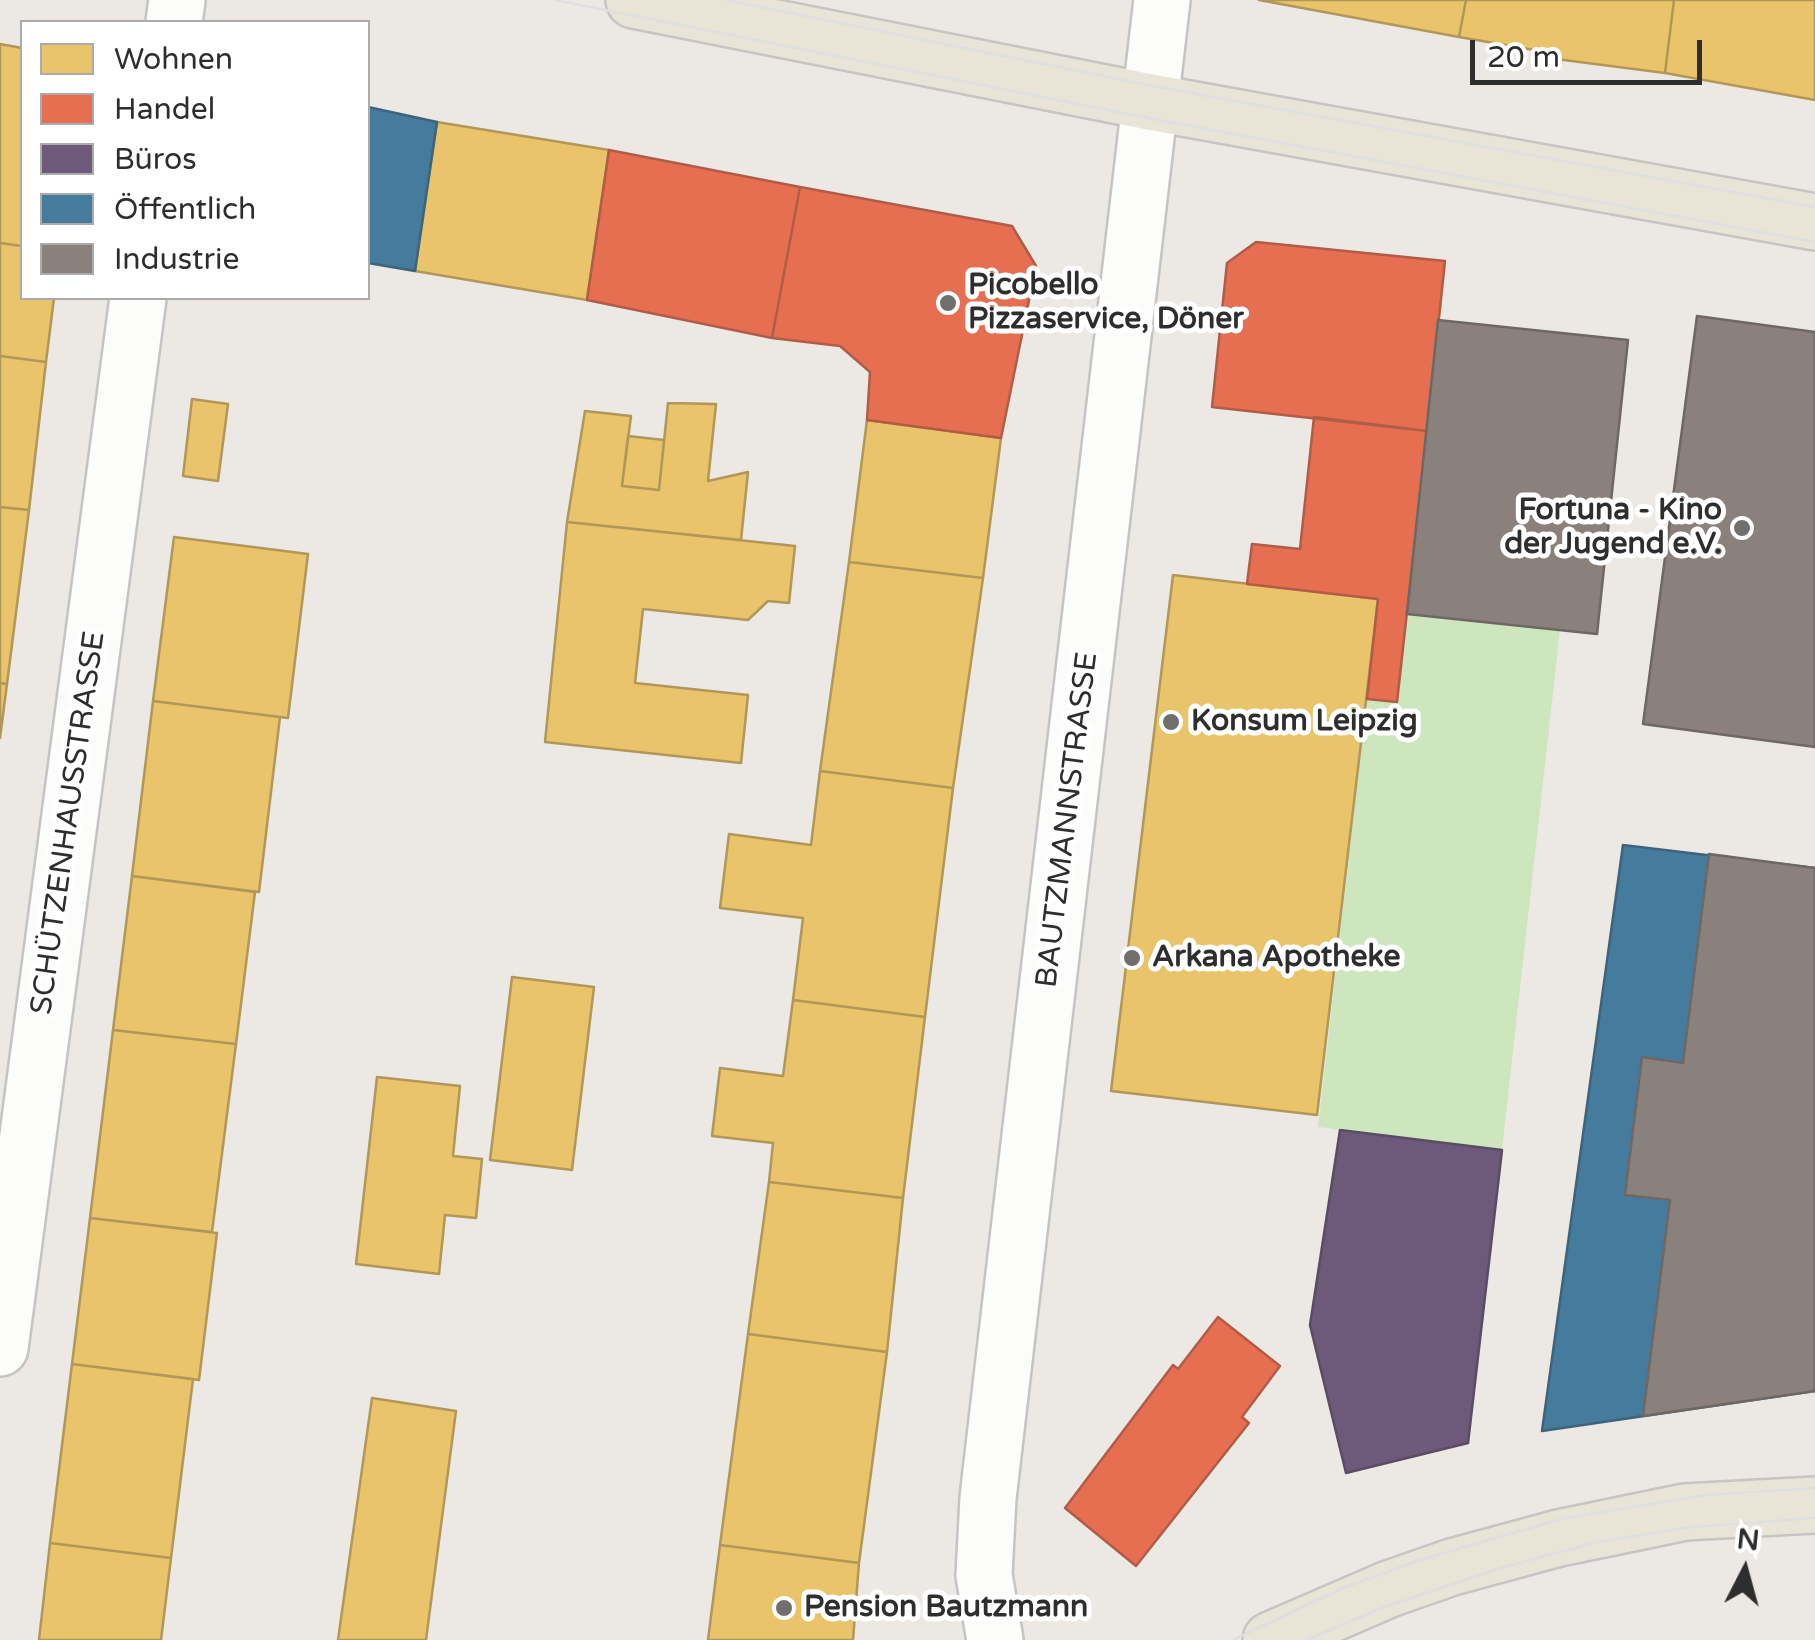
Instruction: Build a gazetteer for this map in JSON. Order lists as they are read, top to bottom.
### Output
{
  "streets": {
    "street": ["BAUTZMANNSTRASSE", "SCHÜTZENHAUSSTRASSE"]
  },
  "places": [
    "Picobello Pizzaservice, Döner",
    "Fortuna - Kino der Jugend e.V.",
    "Konsum Leipzig",
    "Arkana Apotheke",
    "Pension Bautzmann"
  ],
  "legend": [
    "Wohnen",
    "Handel",
    "Büros",
    "Öffentlich",
    "Industrie"
  ],
  "scale_bar": "20 m",
  "north": "top"
}
